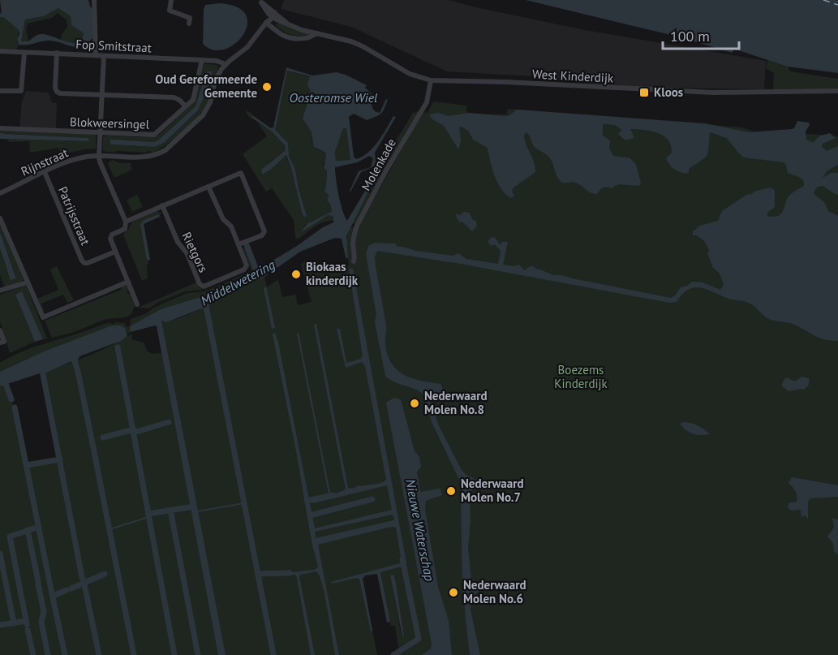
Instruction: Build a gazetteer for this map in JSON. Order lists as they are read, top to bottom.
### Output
{
  "streets": {
    "street": [
      "Fop Smitstraat",
      "West Kinderdijk",
      "Blokweersingel",
      "Rijnstraat",
      "Molenkade",
      "Patrijsstraat",
      "Rietgors"
    ]
  },
  "crossings": [
    ["Fop Smitstraat", "Blokweersingel"],
    ["Fop Smitstraat", "Rijnstraat"],
    ["West Kinderdijk", "Molenkade"],
    ["Rijnstraat", "Patrijsstraat"]
  ],
  "water": ["Oosteromse Wiel", "Middelwetering", "Nieuwe Waterschap"],
  "parks": ["Boezems Kinderdijk"],
  "places": {
    "other": [
      "Oud Gereformeerde Gemeente",
      "Biokaas kinderdijk",
      "Nederwaard Molen No.8",
      "Nederwaard Molen No.7",
      "Nederwaard Molen No.6"
    ],
    "transit": ["Kloos"]
  },
  "scale_bar": "100 m"
}
